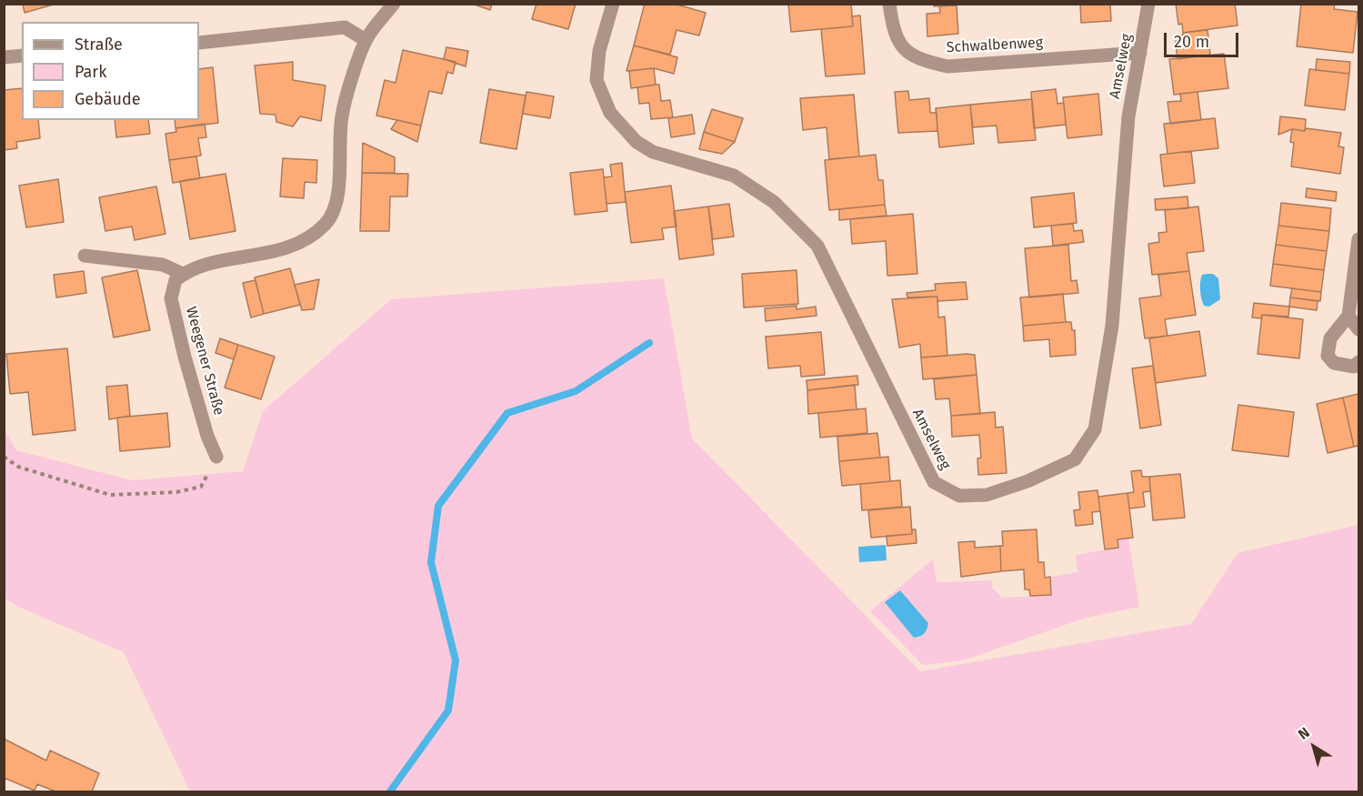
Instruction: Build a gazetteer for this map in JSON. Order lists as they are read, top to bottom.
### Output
{
  "streets": {
    "street": ["Schwalbenweg", "Amselweg", "Weegener Straße"]
  },
  "crossings": [
    ["Schwalbenweg", "Amselweg"]
  ],
  "legend": ["Straße", "Park", "Gebäude"],
  "scale_bar": "20 m",
  "north": "top left"
}
